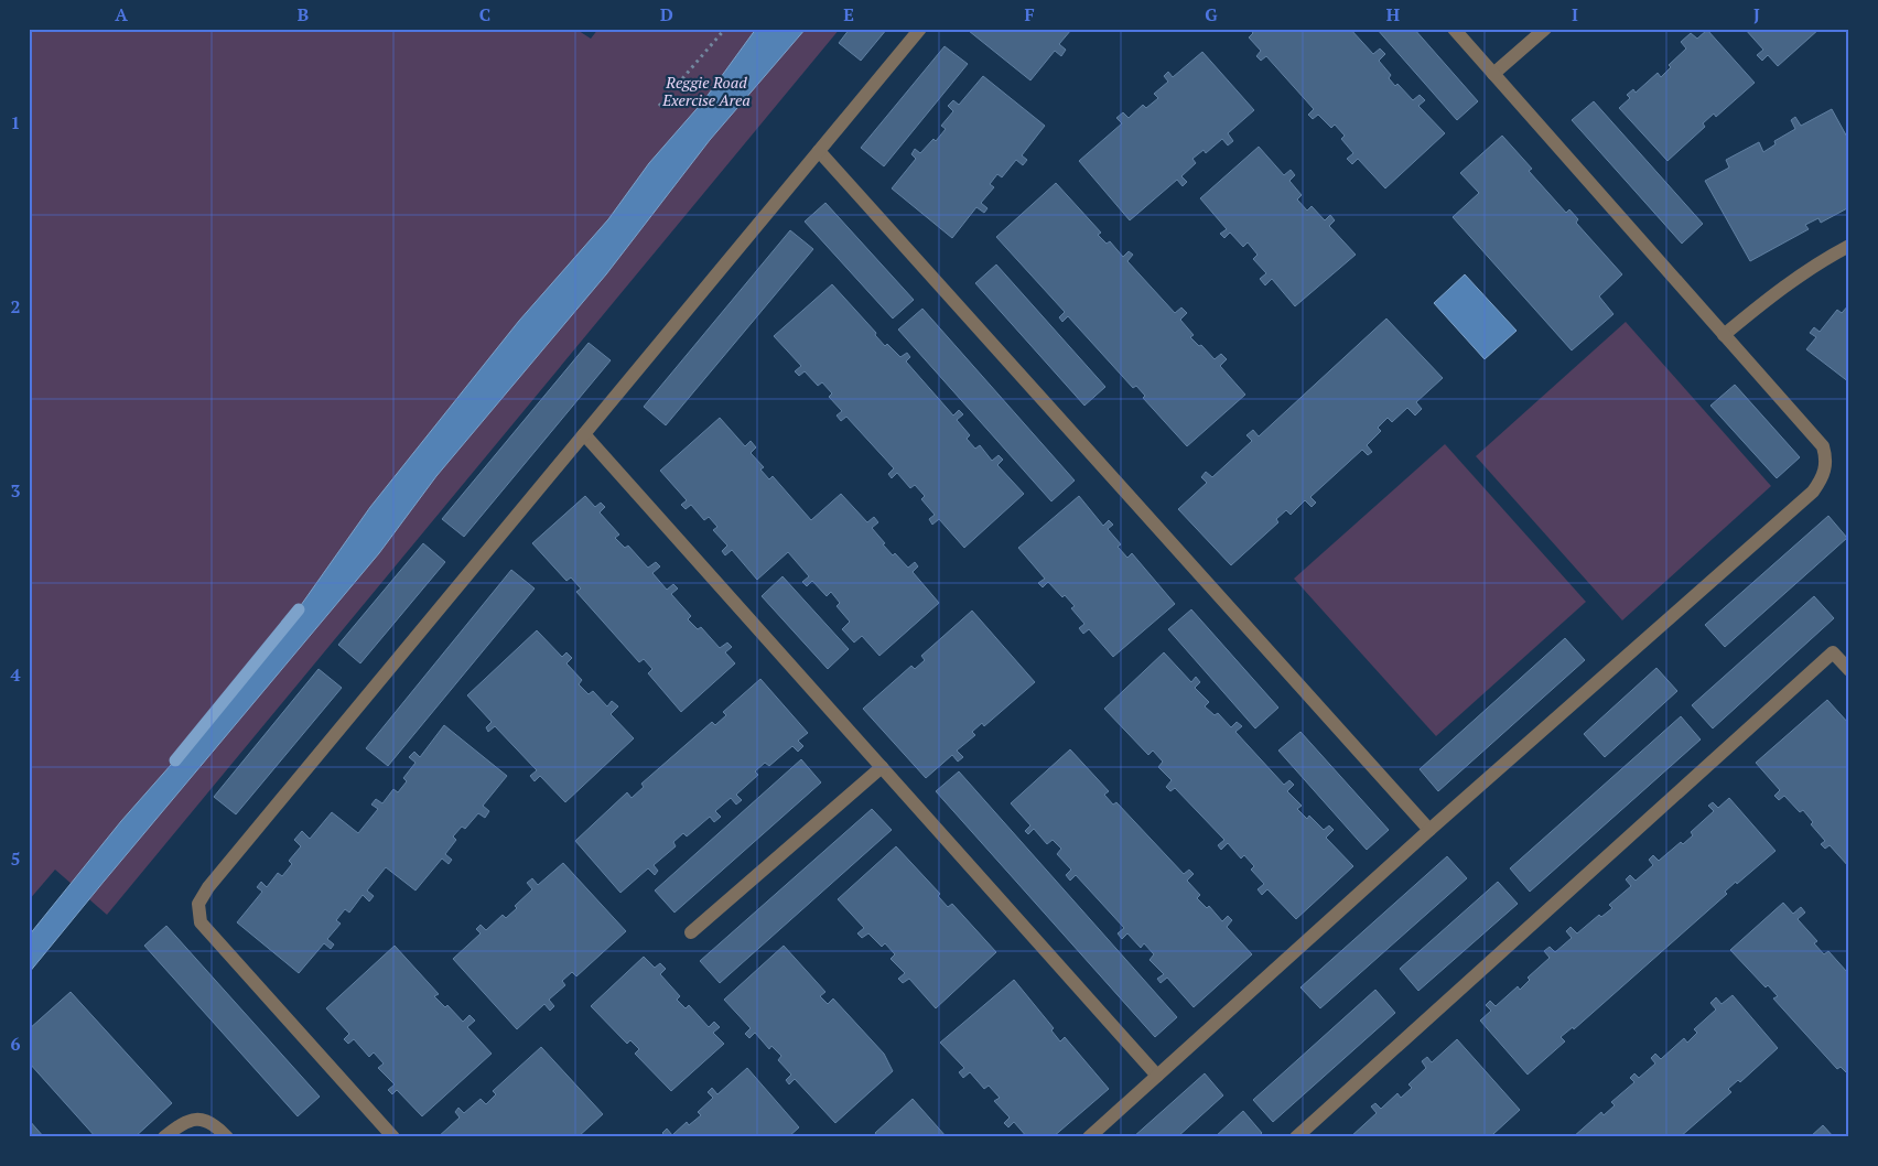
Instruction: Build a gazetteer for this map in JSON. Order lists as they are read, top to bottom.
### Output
{
  "parks": ["Reggie Road Exercise Area"],
  "grid": {
    "columns": [
      "A",
      "B",
      "C",
      "D",
      "E",
      "F",
      "G",
      "H",
      "I",
      "J"
    ],
    "rows": [
      "1",
      "2",
      "3",
      "4",
      "5",
      "6"
    ]
  }
}
